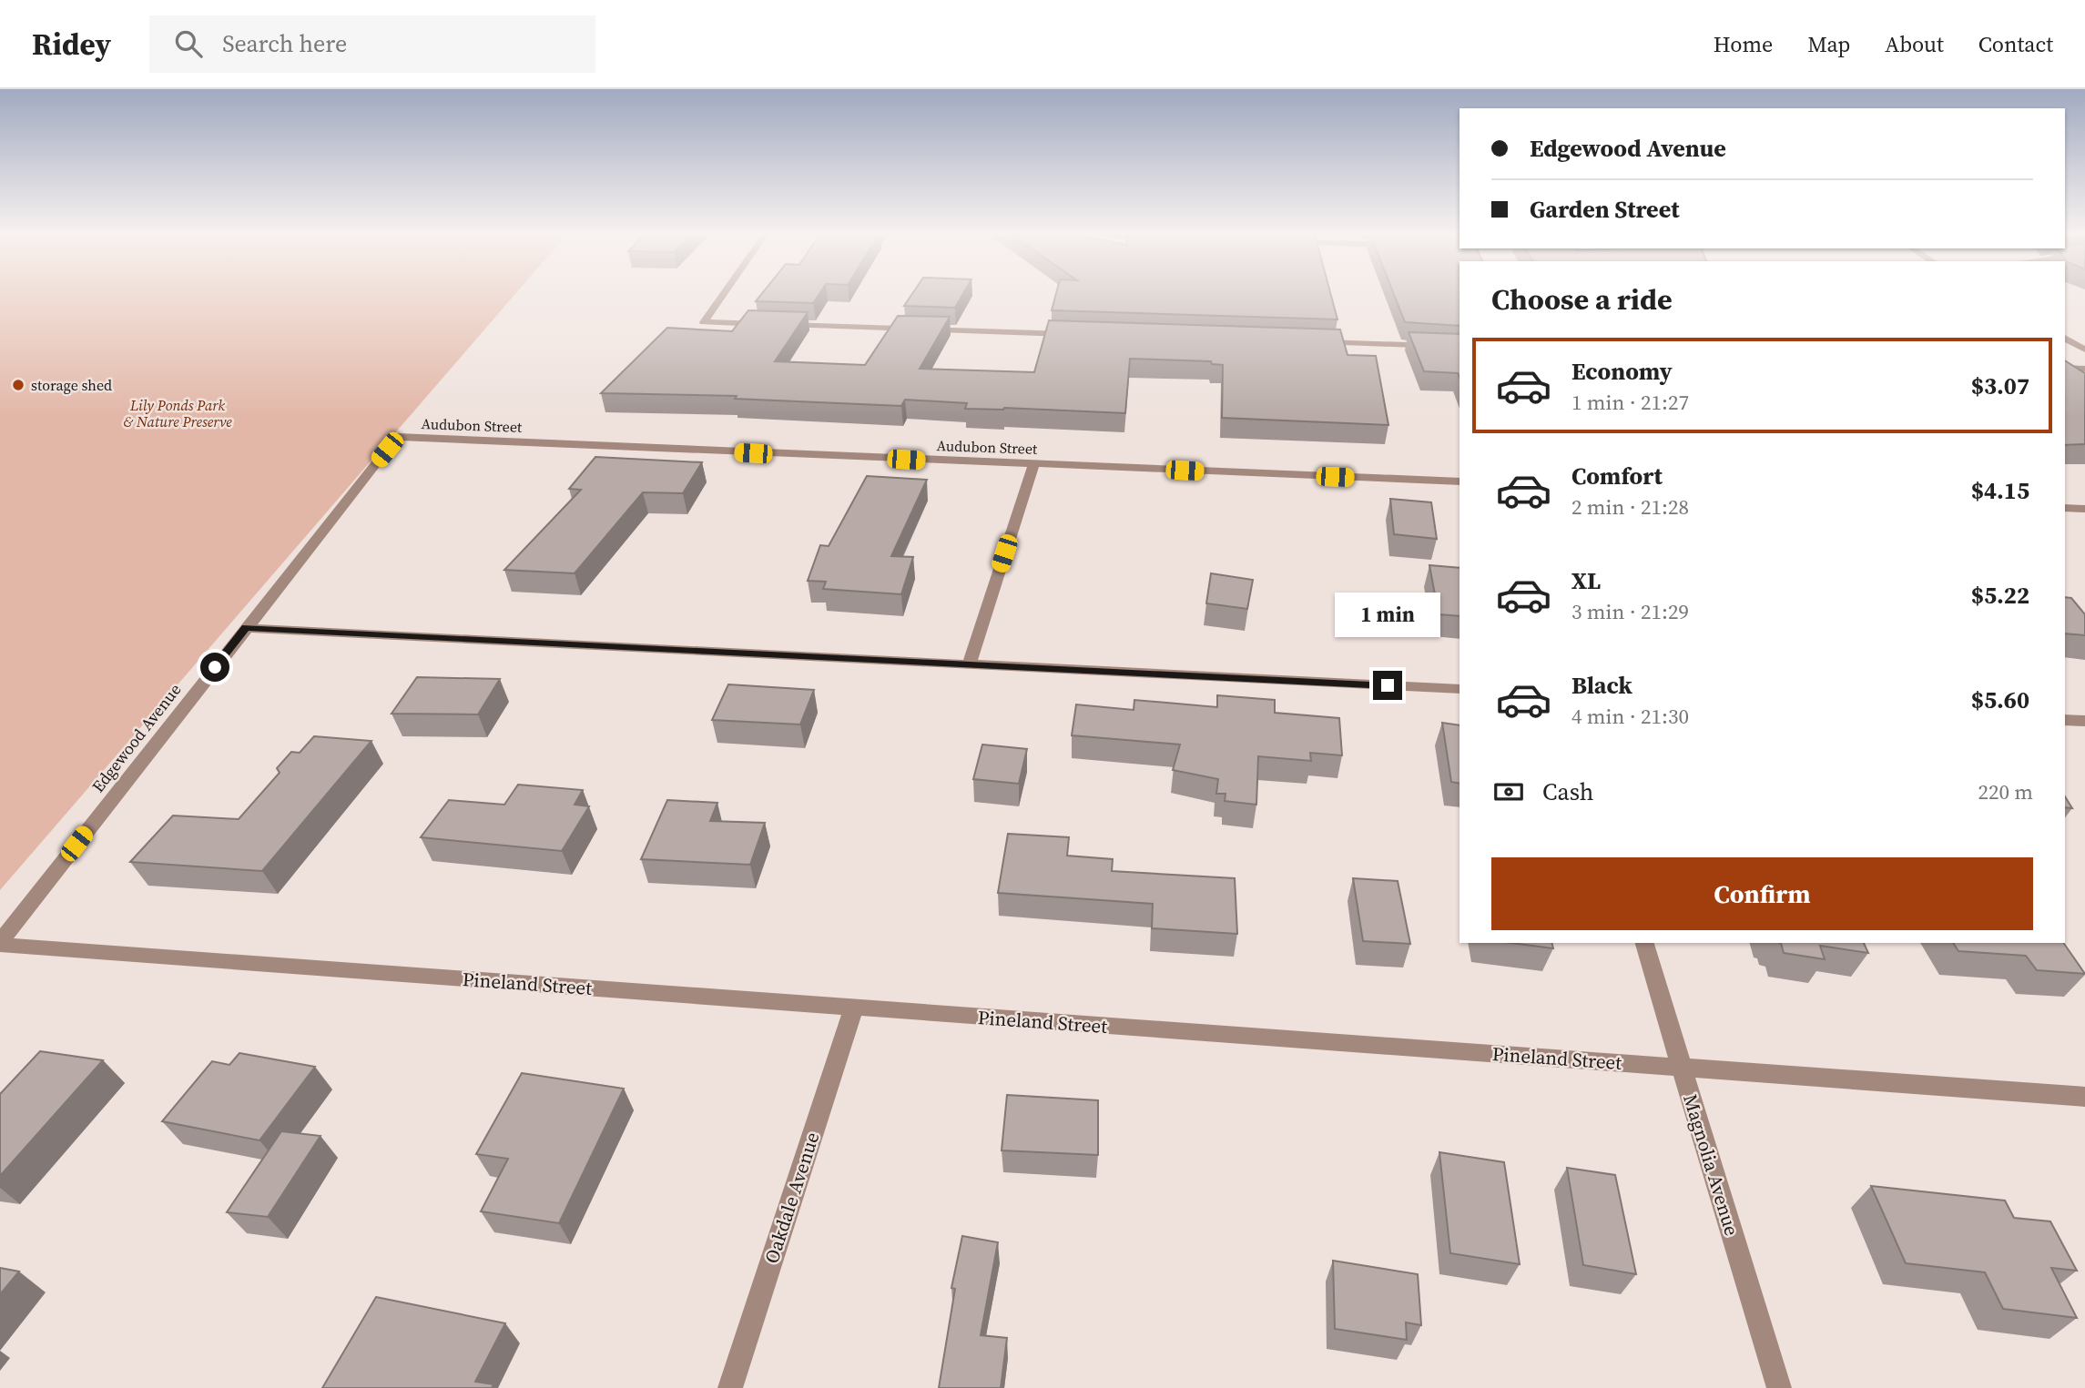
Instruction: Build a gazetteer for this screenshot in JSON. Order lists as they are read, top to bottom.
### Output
{
  "streets": {
    "street": [
      "Audubon Street",
      "Edgewood Avenue",
      "Pineland Street",
      "Magnolia Avenue",
      "Oakdale Avenue"
    ]
  },
  "crossings": [
    ["Audubon Street", "Edgewood Avenue"],
    ["Edgewood Avenue", "Pineland Street"],
    ["Pineland Street", "Magnolia Avenue"],
    ["Pineland Street", "Oakdale Avenue"]
  ],
  "parks": ["Lily Ponds Park & Nature Preserve"],
  "places": ["storage shed"],
  "page": {
    "header": "Ridey",
    "search": "Search here",
    "nav": [
      "Home",
      "Map",
      "About",
      "Contact"
    ],
    "banner": ["Edgewood Avenue", "Garden Street"],
    "heading": "Choose a ride",
    "list": [
      {
        "name": "Economy",
        "note": "1 min · 21:27",
        "value": "$3.07"
      },
      {
        "name": "Comfort",
        "note": "2 min · 21:28",
        "value": "$4.15"
      },
      {
        "name": "XL",
        "note": "3 min · 21:29",
        "value": "$5.22"
      },
      {
        "name": "Black",
        "note": "4 min · 21:30",
        "value": "$5.60"
      }
    ],
    "bubble": "1 min",
    "pay": ["Cash", "220 m"],
    "buttons": "Confirm"
  }
}
